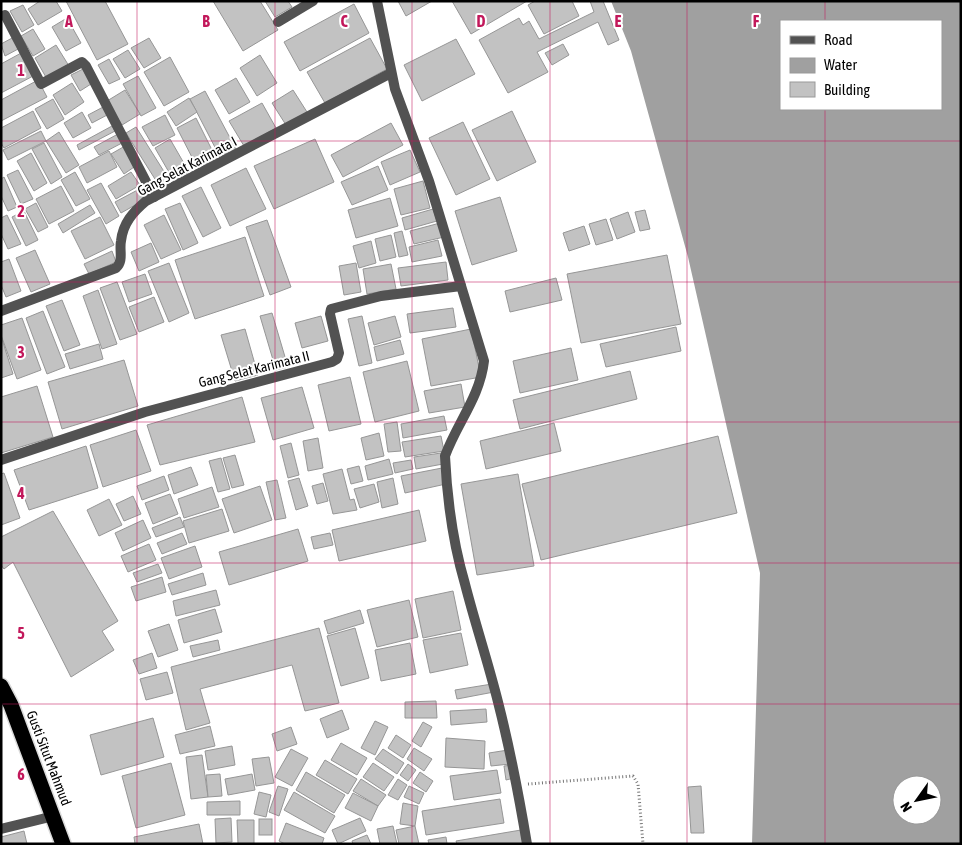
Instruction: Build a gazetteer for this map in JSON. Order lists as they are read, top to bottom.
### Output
{
  "streets": {
    "highway": ["Gusti Situt Mahmud"],
    "street": ["Gang Selat Karimata I", "Gang Selat Karimata II"]
  },
  "legend": ["Road", "Water", "Building"],
  "north": "bottom left",
  "grid": {
    "columns": [
      "A",
      "B",
      "C",
      "D",
      "E",
      "F"
    ],
    "rows": [
      "1",
      "2",
      "3",
      "4",
      "5",
      "6"
    ]
  }
}
